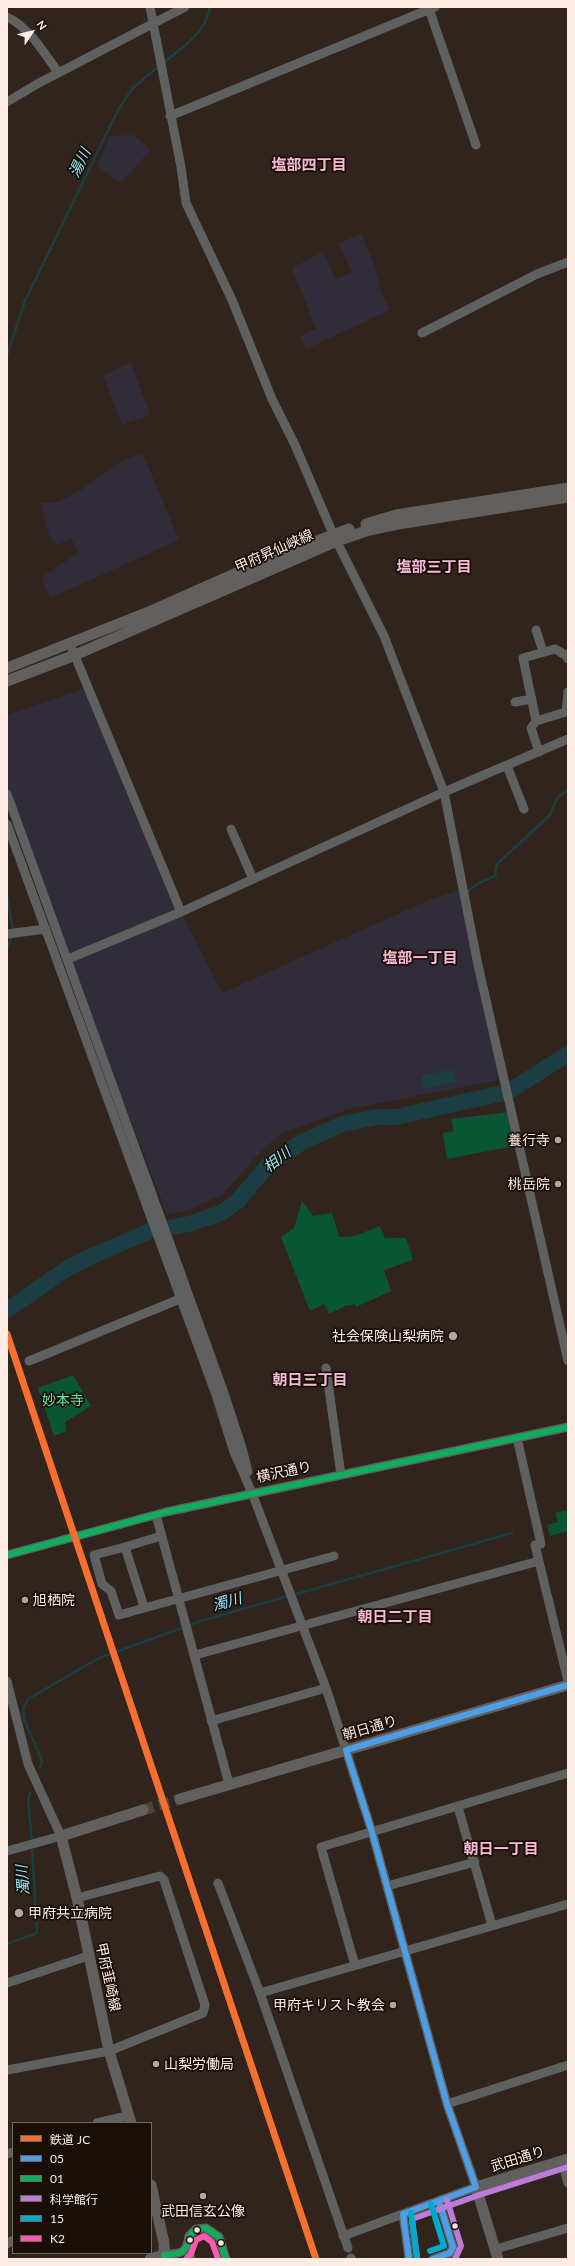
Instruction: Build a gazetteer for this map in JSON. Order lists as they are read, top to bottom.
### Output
{
  "streets": {
    "main road": [
      "甲府昇仙峡線",
      "朝日通り",
      "甲府韮崎線",
      "武田通り"
    ],
    "street": ["横沢通り"]
  },
  "districts": [
    "塩部四丁目",
    "塩部三丁目",
    "塩部一丁目",
    "朝日三丁目",
    "朝日二丁目",
    "朝日一丁目"
  ],
  "water": ["湯川", "相川", "濁川"],
  "parks": ["妙本寺"],
  "places": [
    "養行寺",
    "桃岳院",
    "社会保険山梨病院",
    "旭栖院",
    "甲府共立病院",
    "甲府キリスト教会",
    "山梨労働局",
    "武田信玄公像"
  ],
  "lines": [
    "rail line JC",
    "transit line 01",
    "transit line 05",
    "transit line 科学館行",
    "transit line 15",
    "transit line K2"
  ],
  "legend": [
    "鉄道 JC",
    "05",
    "01",
    "科学館行",
    "15",
    "K2"
  ],
  "north": "top right"
}
